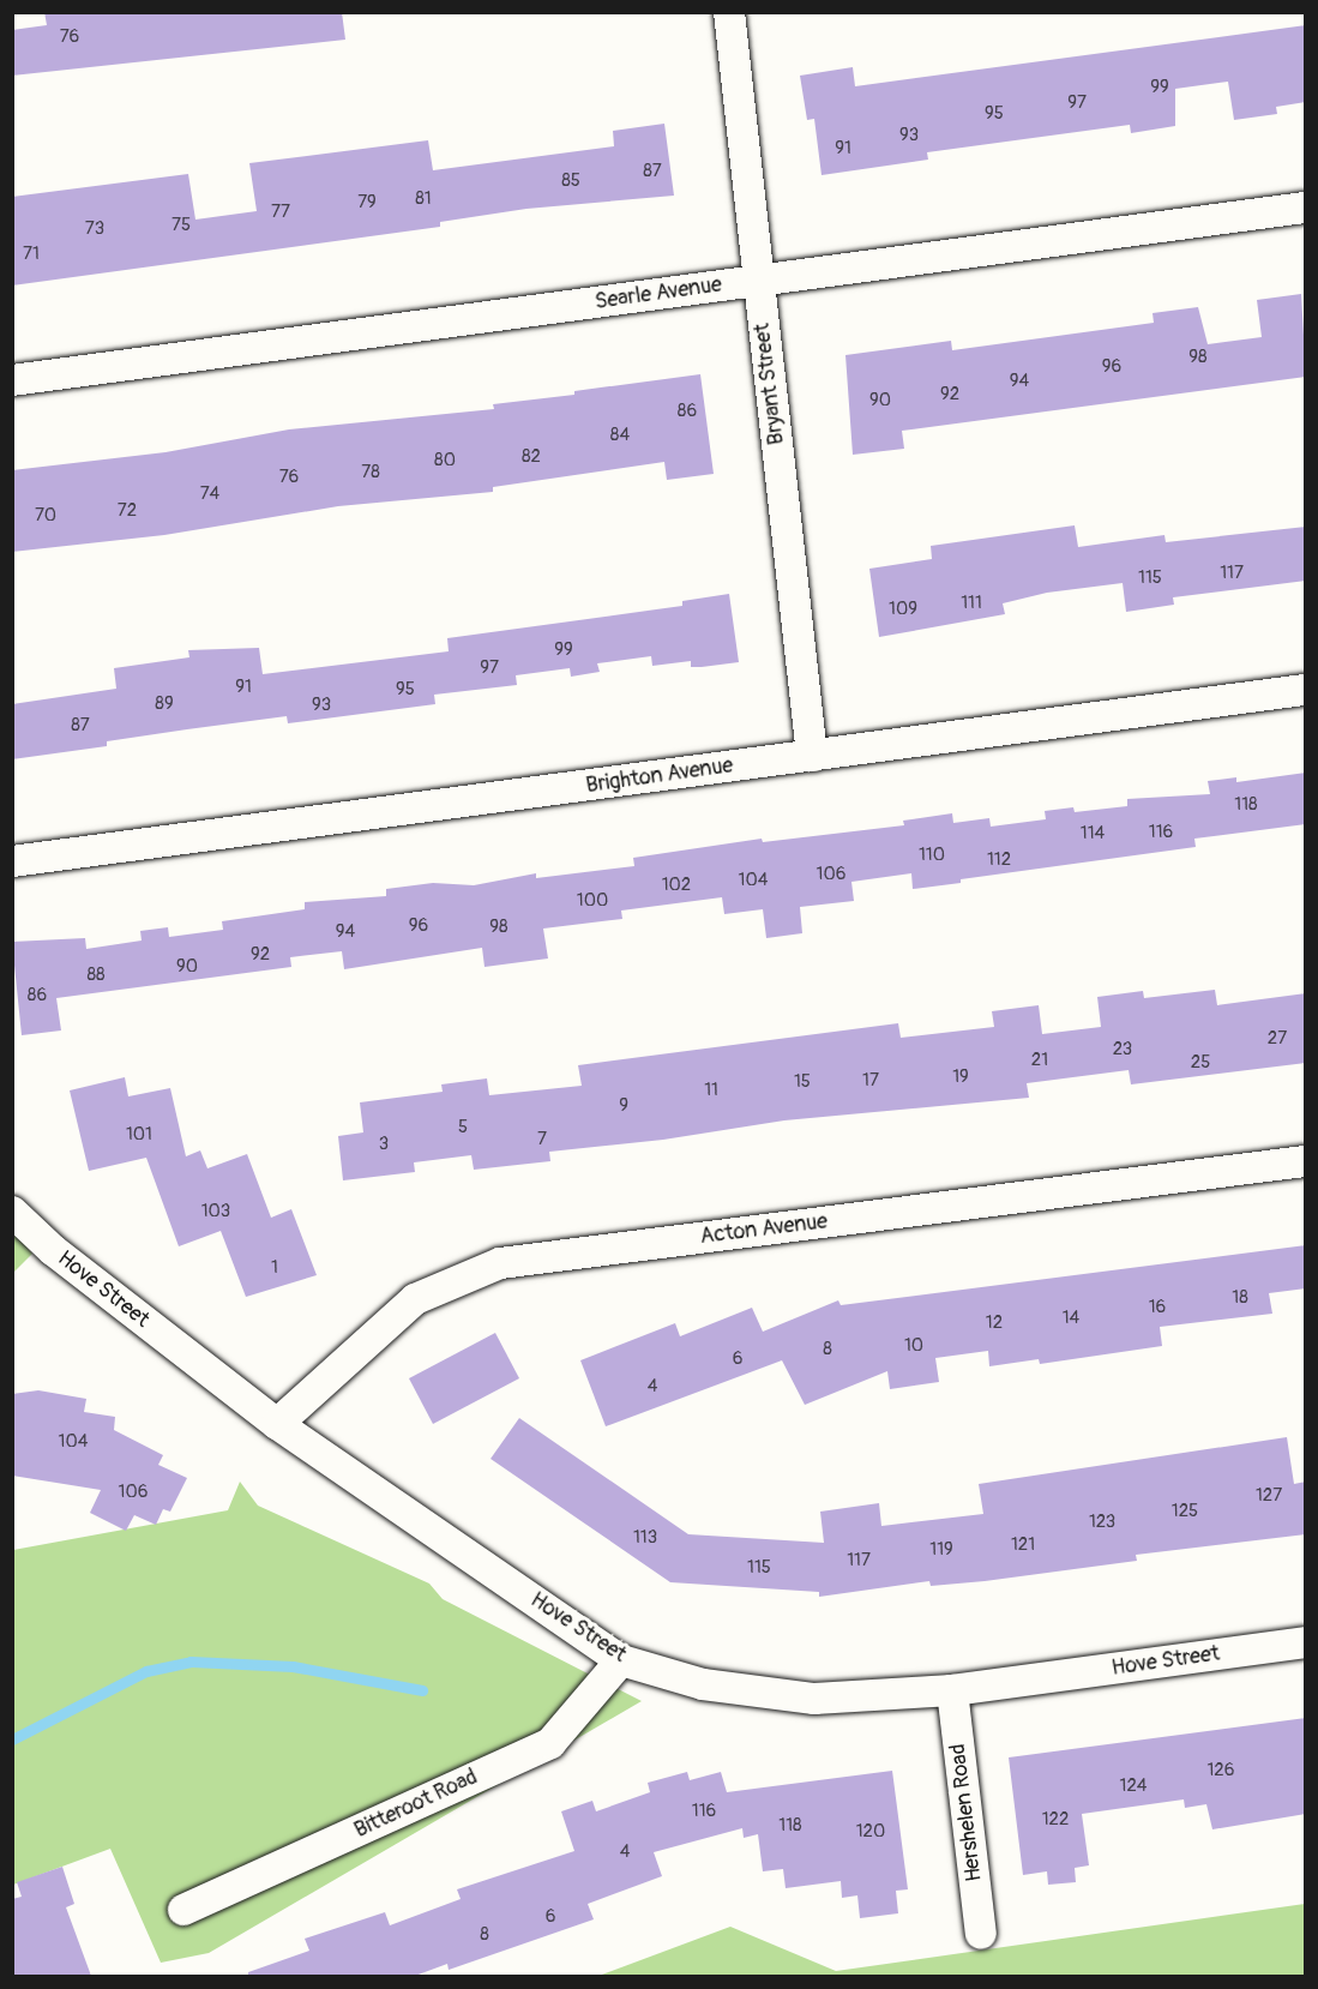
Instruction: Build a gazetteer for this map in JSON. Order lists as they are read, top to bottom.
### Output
{
  "streets": {
    "street": [
      "Searle Avenue",
      "Bryant Street",
      "Brighton Avenue",
      "Acton Avenue",
      "Hove Street",
      "Bitteroot Road",
      "Hershelen Road"
    ]
  },
  "crossings": [
    ["Searle Avenue", "Bryant Street"],
    ["Bryant Street", "Brighton Avenue"],
    ["Acton Avenue", "Hove Street"],
    ["Hove Street", "Bitteroot Road"],
    ["Hove Street", "Hershelen Road"]
  ],
  "house_numbers": [
    "76",
    "99",
    "97",
    "95",
    "93",
    "91",
    "87",
    "85",
    "81",
    "79",
    "77",
    "75",
    "73",
    "71",
    "98",
    "96",
    "94",
    "92",
    "90",
    "86",
    "84",
    "82",
    "80",
    "78",
    "76",
    "74",
    "72",
    "70",
    "117",
    "115",
    "111",
    "109",
    "99",
    "97",
    "91",
    "95",
    "89",
    "93",
    "87",
    "118",
    "116",
    "114",
    "110",
    "112",
    "106",
    "104",
    "102",
    "100",
    "96",
    "98",
    "94",
    "92",
    "90",
    "88",
    "86",
    "27",
    "23",
    "21",
    "25",
    "19",
    "17",
    "15",
    "11",
    "9",
    "5",
    "101",
    "7",
    "3",
    "103",
    "1",
    "18",
    "16",
    "14",
    "12",
    "10",
    "8",
    "6",
    "4",
    "104",
    "106",
    "127",
    "125",
    "123",
    "113",
    "121",
    "119",
    "117",
    "115",
    "126",
    "124",
    "116",
    "122",
    "118",
    "120",
    "4",
    "6",
    "8"
  ]
}
